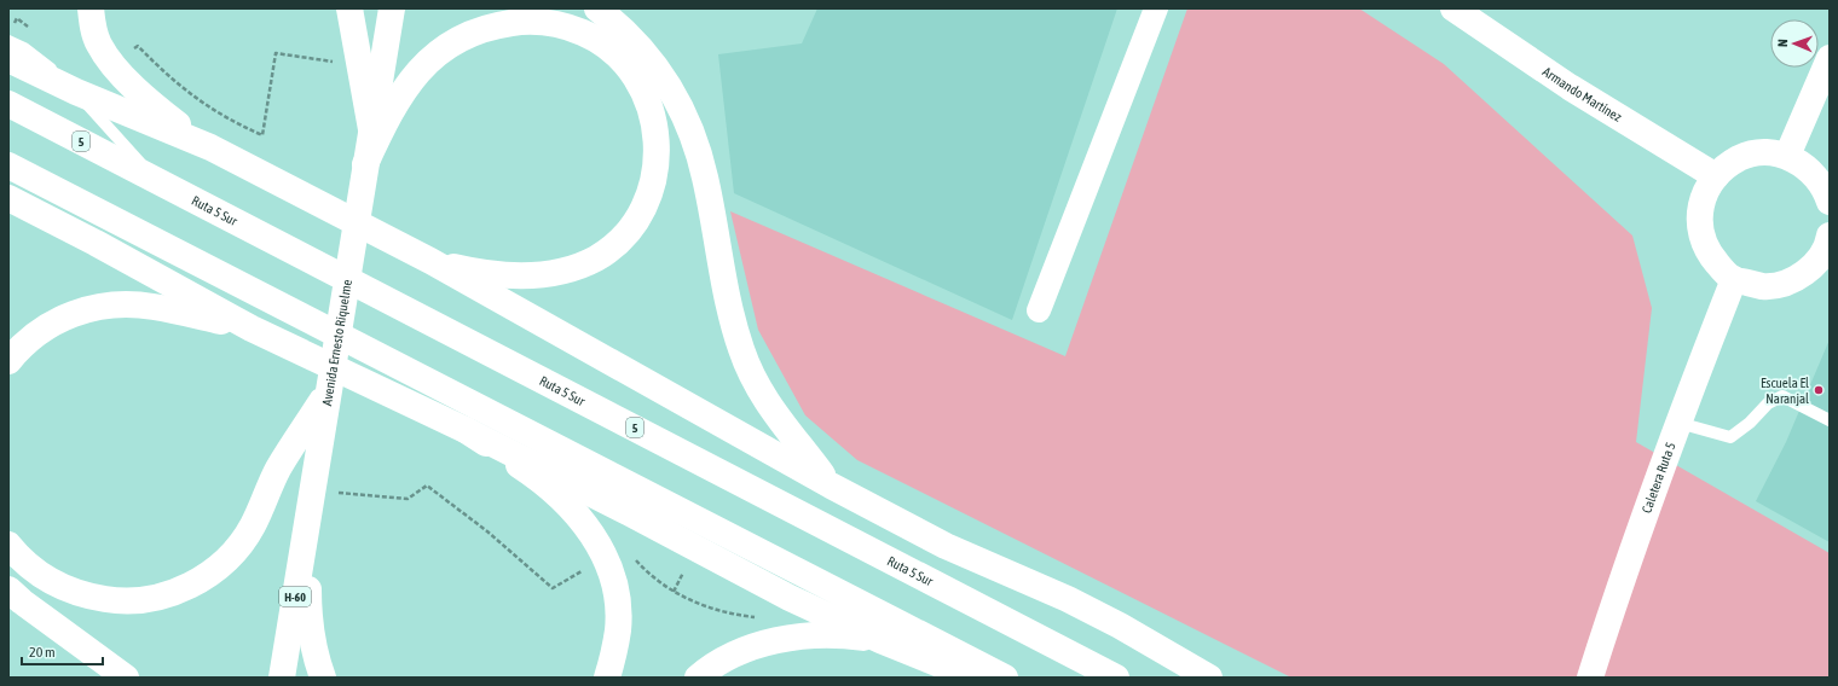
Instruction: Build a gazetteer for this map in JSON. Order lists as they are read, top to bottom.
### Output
{
  "streets": {
    "main road": [
      "Armando Martínez",
      "5",
      "Ruta 5 Sur",
      "Avenida Ernesto Riquelme",
      "Caletera Ruta 5",
      "H-60"
    ]
  },
  "places": ["Escuela El Naranjal"],
  "scale_bar": "20 m",
  "north": "left"
}
